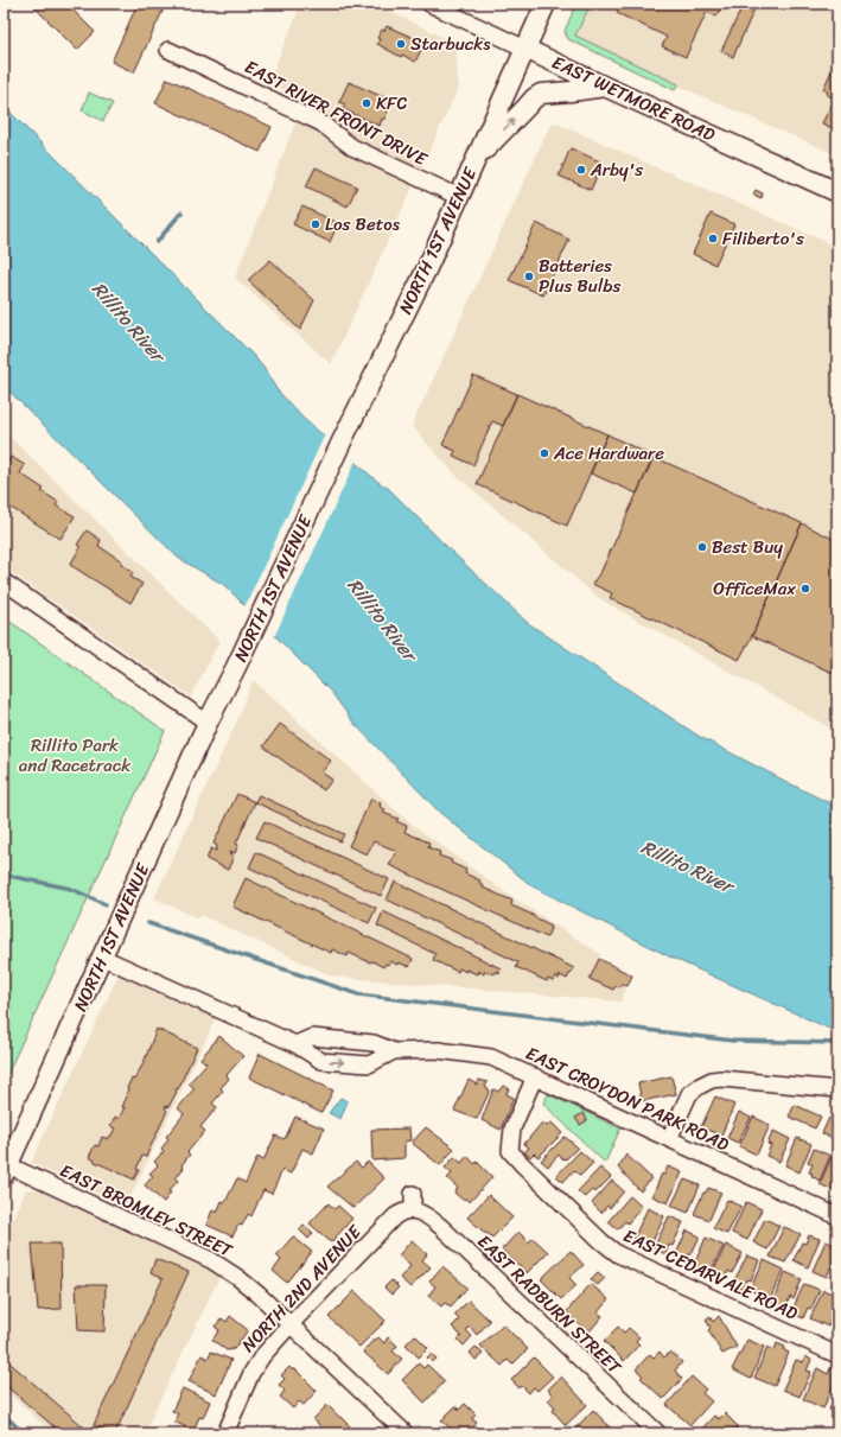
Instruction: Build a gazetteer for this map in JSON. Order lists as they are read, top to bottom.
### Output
{
  "streets": {
    "main road": ["EAST WETMORE ROAD", "NORTH 1ST AVENUE"],
    "street": [
      "EAST RIVER FRONT DRIVE",
      "EAST CROYDON PARK ROAD",
      "EAST BROMLEY STREET",
      "EAST CEDARVALE ROAD",
      "NORTH 2ND AVENUE",
      "EAST RADBURN STREET"
    ]
  },
  "crossings": [
    ["EAST WETMORE ROAD", "NORTH 1ST AVENUE"],
    ["EAST RIVER FRONT DRIVE", "NORTH 1ST AVENUE"],
    ["NORTH 1ST AVENUE", "EAST CROYDON PARK ROAD"],
    ["NORTH 1ST AVENUE", "EAST BROMLEY STREET"],
    ["EAST CROYDON PARK ROAD", "EAST CEDARVALE ROAD"],
    ["EAST BROMLEY STREET", "NORTH 2ND AVENUE"],
    ["NORTH 2ND AVENUE", "EAST RADBURN STREET"]
  ],
  "water": ["Rillito River"],
  "parks": ["Rillito Park and Racetrack"],
  "places": [
    "Starbucks",
    "KFC",
    "Arby's",
    "Los Betos",
    "Filiberto's",
    "Batteries Plus Bulbs",
    "Ace Hardware",
    "Best Buy",
    "OfficeMax"
  ]
}
